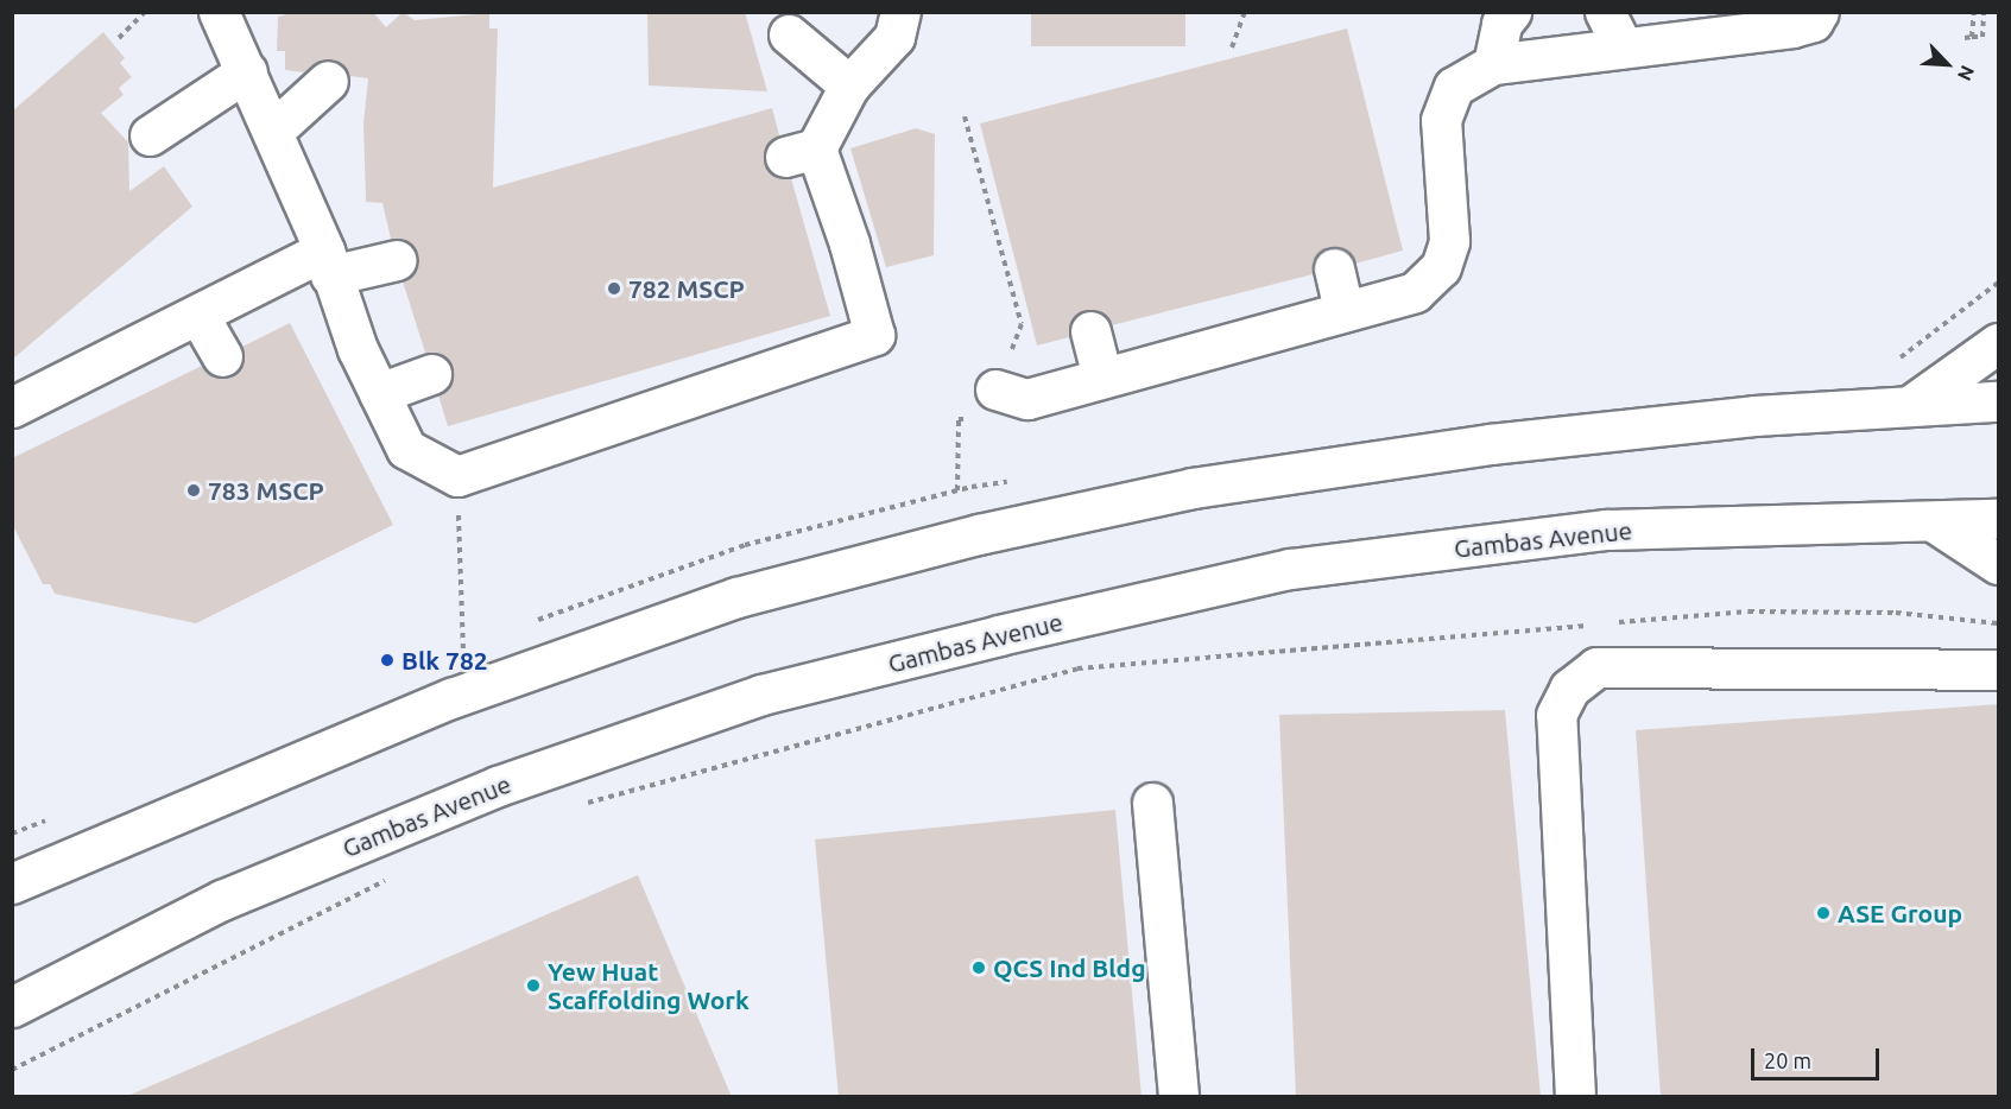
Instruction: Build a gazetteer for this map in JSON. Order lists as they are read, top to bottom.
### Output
{
  "streets": {
    "main road": ["Gambas Avenue"]
  },
  "places": [
    "782 MSCP",
    "783 MSCP",
    "Blk 782",
    "ASE Group",
    "QCS Ind Bldg",
    "Yew Huat Scaffolding Work"
  ],
  "scale_bar": "20 m",
  "north": "bottom right"
}
